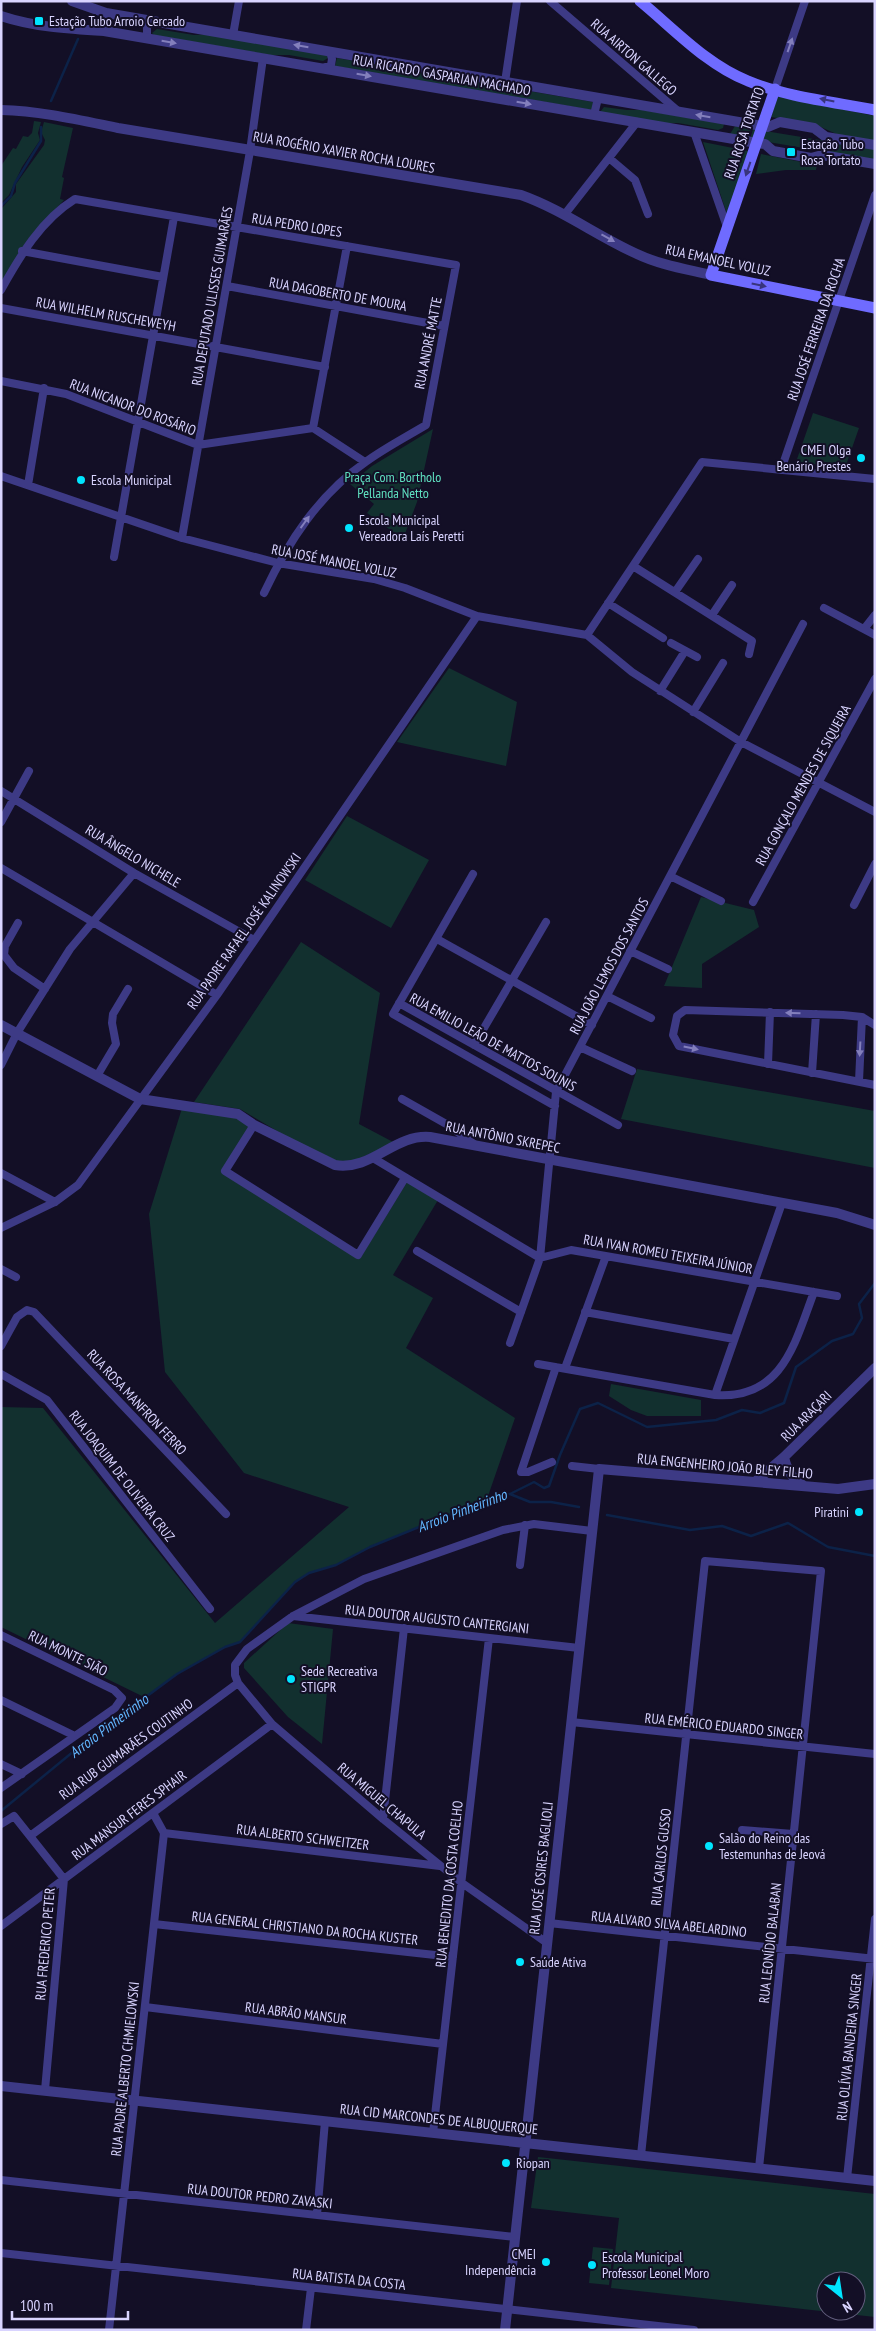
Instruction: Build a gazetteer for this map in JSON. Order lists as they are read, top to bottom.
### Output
{
  "streets": {
    "main road": ["RUA ROSA TORTATO", "RUA EMANOEL VOLUZ"],
    "street": [
      "RUA AIRTON GALLEGO",
      "RUA RICARDO GASPARIAN MACHADO",
      "RUA ROGÉRIO XAVIER ROCHA LOURES",
      "RUA PEDRO LOPES",
      "RUA DAGOBERTO DE MOURA",
      "RUA DEPUTADO ULISSES GUIMARÃES",
      "RUA WILHELM RUSCHEWEYH",
      "RUA JOSÉ FERREIRA DA ROCHA",
      "RUA ANDRÉ MATTE",
      "RUA NICANOR DO ROSÁRIO",
      "RUA JOSÉ MANOEL VOLUZ",
      "RUA GONÇALO MENDES DE SIQUEIRA",
      "RUA ÂNGELO NICHELE",
      "RUA PADRE RAFAEL JOSÉ KALINOWSKI",
      "RUA JOÃO LEMOS DOS SANTOS",
      "RUA EMILIO LEÃO DE MATTOS SOUNIS",
      "RUA ANTÔNIO SKREPEC",
      "RUA IVAN ROMEU TEIXEIRA JÚNIOR",
      "RUA ROSA MANFRON FERRO",
      "RUA ARAÇARI",
      "RUA ENGENHEIRO JOÃO BLEY FILHO",
      "RUA JOAQUIM DE OLIVEIRA CRUZ",
      "RUA DOUTOR AUGUSTO CANTERGIANI",
      "RUA MONTE SIÃO",
      "RUA EMÉRICO EDUARDO SINGER",
      "RUA RUB GUIMARÃES COUTINHO",
      "RUA MIGUEL CHAPULA",
      "RUA MANSUR FERES SPHAIR",
      "RUA ALBERTO SCHWEITZER",
      "RUA CARLOS GUSSO",
      "RUA JOSÉ OSIRES BAGLIOLI",
      "RUA BENEDITO DA COSTA COELHO",
      "RUA ALVARO SILVA ABELARDINO",
      "RUA GENERAL CHRISTIANO DA ROCHA KUSTER",
      "RUA LEONÍDIO BALABAN",
      "RUA FREDERICO PETER",
      "RUA ABRÃO MANSUR",
      "RUA OLÍVIA BANDEIRA SINGER",
      "RUA PADRE ALBERTO CHMIELOWSKI",
      "RUA CID MARCONDES DE ALBUQUERQUE",
      "RUA DOUTOR PEDRO ZAVASKI",
      "RUA BATISTA DA COSTA"
    ]
  },
  "crossings": [
    ["RUA AIRTON GALLEGO", "RUA RICARDO GASPARIAN MACHADO"],
    ["RUA RICARDO GASPARIAN MACHADO", "RUA ROSA TORTATO"],
    ["RUA RICARDO GASPARIAN MACHADO", "RUA DEPUTADO ULISSES GUIMARÃES"],
    ["RUA ROSA TORTATO", "RUA EMANOEL VOLUZ"],
    ["RUA ROGÉRIO XAVIER ROCHA LOURES", "RUA EMANOEL VOLUZ"],
    ["RUA ROGÉRIO XAVIER ROCHA LOURES", "RUA DEPUTADO ULISSES GUIMARÃES"],
    ["RUA PEDRO LOPES", "RUA DEPUTADO ULISSES GUIMARÃES"],
    ["RUA PEDRO LOPES", "RUA ANDRÉ MATTE"],
    ["RUA EMANOEL VOLUZ", "RUA JOSÉ FERREIRA DA ROCHA"],
    ["RUA DAGOBERTO DE MOURA", "RUA DEPUTADO ULISSES GUIMARÃES"],
    ["RUA DAGOBERTO DE MOURA", "RUA ANDRÉ MATTE"],
    ["RUA DEPUTADO ULISSES GUIMARÃES", "RUA WILHELM RUSCHEWEYH"],
    ["RUA DEPUTADO ULISSES GUIMARÃES", "RUA NICANOR DO ROSÁRIO"],
    ["RUA DEPUTADO ULISSES GUIMARÃES", "RUA JOSÉ MANOEL VOLUZ"],
    ["RUA JOSÉ MANOEL VOLUZ", "RUA PADRE RAFAEL JOSÉ KALINOWSKI"],
    ["RUA ÂNGELO NICHELE", "RUA PADRE RAFAEL JOSÉ KALINOWSKI"],
    ["RUA PADRE RAFAEL JOSÉ KALINOWSKI", "RUA ANTÔNIO SKREPEC"],
    ["RUA JOÃO LEMOS DOS SANTOS", "RUA EMILIO LEÃO DE MATTOS SOUNIS"],
    ["RUA JOÃO LEMOS DOS SANTOS", "RUA ANTÔNIO SKREPEC"],
    ["RUA JOÃO LEMOS DOS SANTOS", "RUA IVAN ROMEU TEIXEIRA JÚNIOR"],
    ["RUA ARAÇARI", "RUA ENGENHEIRO JOÃO BLEY FILHO"],
    ["RUA ENGENHEIRO JOÃO BLEY FILHO", "RUA JOSÉ OSIRES BAGLIOLI"],
    ["RUA DOUTOR AUGUSTO CANTERGIANI", "RUA JOSÉ OSIRES BAGLIOLI"],
    ["RUA DOUTOR AUGUSTO CANTERGIANI", "RUA BENEDITO DA COSTA COELHO"],
    ["RUA EMÉRICO EDUARDO SINGER", "RUA CARLOS GUSSO"],
    ["RUA EMÉRICO EDUARDO SINGER", "RUA JOSÉ OSIRES BAGLIOLI"],
    ["RUA EMÉRICO EDUARDO SINGER", "RUA LEONÍDIO BALABAN"],
    ["RUA RUB GUIMARÃES COUTINHO", "RUA MIGUEL CHAPULA"],
    ["RUA RUB GUIMARÃES COUTINHO", "RUA FREDERICO PETER"],
    ["RUA MIGUEL CHAPULA", "RUA MANSUR FERES SPHAIR"],
    ["RUA MIGUEL CHAPULA", "RUA ALBERTO SCHWEITZER"],
    ["RUA MIGUEL CHAPULA", "RUA JOSÉ OSIRES BAGLIOLI"],
    ["RUA MIGUEL CHAPULA", "RUA BENEDITO DA COSTA COELHO"],
    ["RUA MANSUR FERES SPHAIR", "RUA FREDERICO PETER"],
    ["RUA ALBERTO SCHWEITZER", "RUA PADRE ALBERTO CHMIELOWSKI"],
    ["RUA CARLOS GUSSO", "RUA ALVARO SILVA ABELARDINO"],
    ["RUA CARLOS GUSSO", "RUA LEONÍDIO BALABAN"],
    ["RUA CARLOS GUSSO", "RUA CID MARCONDES DE ALBUQUERQUE"],
    ["RUA JOSÉ OSIRES BAGLIOLI", "RUA ALVARO SILVA ABELARDINO"],
    ["RUA JOSÉ OSIRES BAGLIOLI", "RUA CID MARCONDES DE ALBUQUERQUE"],
    ["RUA JOSÉ OSIRES BAGLIOLI", "RUA DOUTOR PEDRO ZAVASKI"],
    ["RUA JOSÉ OSIRES BAGLIOLI", "RUA BATISTA DA COSTA"],
    ["RUA BENEDITO DA COSTA COELHO", "RUA GENERAL CHRISTIANO DA ROCHA KUSTER"],
    ["RUA BENEDITO DA COSTA COELHO", "RUA ABRÃO MANSUR"],
    ["RUA BENEDITO DA COSTA COELHO", "RUA CID MARCONDES DE ALBUQUERQUE"],
    ["RUA ALVARO SILVA ABELARDINO", "RUA LEONÍDIO BALABAN"],
    ["RUA ALVARO SILVA ABELARDINO", "RUA OLÍVIA BANDEIRA SINGER"],
    ["RUA GENERAL CHRISTIANO DA ROCHA KUSTER", "RUA PADRE ALBERTO CHMIELOWSKI"],
    ["RUA LEONÍDIO BALABAN", "RUA CID MARCONDES DE ALBUQUERQUE"],
    ["RUA FREDERICO PETER", "RUA CID MARCONDES DE ALBUQUERQUE"],
    ["RUA ABRÃO MANSUR", "RUA PADRE ALBERTO CHMIELOWSKI"],
    ["RUA OLÍVIA BANDEIRA SINGER", "RUA CID MARCONDES DE ALBUQUERQUE"],
    ["RUA PADRE ALBERTO CHMIELOWSKI", "RUA CID MARCONDES DE ALBUQUERQUE"],
    ["RUA PADRE ALBERTO CHMIELOWSKI", "RUA DOUTOR PEDRO ZAVASKI"],
    ["RUA PADRE ALBERTO CHMIELOWSKI", "RUA BATISTA DA COSTA"]
  ],
  "one_way": ["RUA EMANOEL VOLUZ"],
  "water": ["Arroio Pinheirinho"],
  "parks": ["Praça Com. Bortholo Pellanda Netto"],
  "places": {
    "transit": ["Estação Tubo Arroio Cercado", "Estação Tubo Rosa Tortato"],
    "other": [
      "CMEI Olga Benário Prestes",
      "Escola Municipal",
      "Escola Municipal Vereadora Laís Peretti",
      "Piratini",
      "Sede Recreativa STIGPR",
      "Salão do Reino das Testemunhas de Jeová",
      "Saúde Ativa",
      "Riopan",
      "CMEI Independência",
      "Escola Municipal Professor Leonel Moro"
    ]
  },
  "scale_bar": "100 m",
  "north": "bottom right"
}
